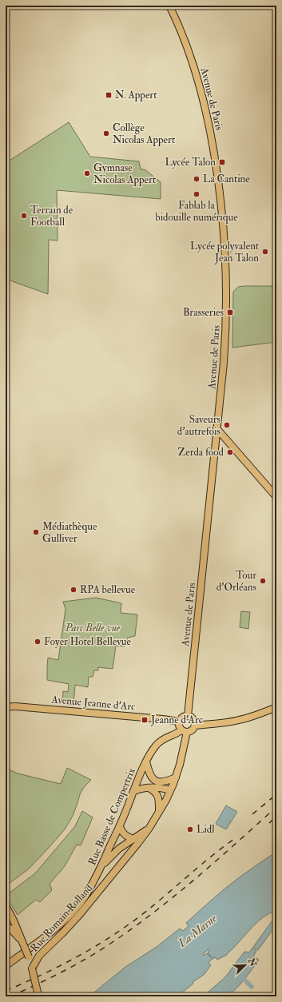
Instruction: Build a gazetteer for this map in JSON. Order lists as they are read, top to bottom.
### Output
{
  "streets": {
    "main road": [
      "Avenue de Paris",
      "Avenue Jeanne d'Arc",
      "Rue Basse de Compertrix",
      "Rue Romain Rolland"
    ]
  },
  "crossings": [
    ["Avenue de Paris", "Avenue Jeanne d'Arc"],
    ["Avenue de Paris", "Rue Basse de Compertrix"],
    ["Avenue de Paris", "Rue Romain Rolland"],
    ["Avenue Jeanne d'Arc", "Rue Basse de Compertrix"],
    ["Avenue Jeanne d'Arc", "Rue Romain Rolland"],
    ["Rue Basse de Compertrix", "Rue Romain Rolland"]
  ],
  "water": ["La Marne"],
  "parks": ["Parc Belle vue"],
  "places": {
    "transit": [
      "N. Appert",
      "Lycée Talon",
      "Brasseries",
      "Jeanne d'Arc"
    ],
    "other": [
      "Collège Nicolas Appert",
      "Gymnase Nicolas Appert",
      "La Cantine",
      "Fablab la bidouille numérique",
      "Terrain de Football",
      "Lycée polyvalent Jean Talon",
      "Saveurs d'autrefois",
      "Zerda food",
      "Médiathèque Gulliver",
      "Tour d'Orléans",
      "RPA bellevue",
      "Foyer Hotel Bellevue",
      "Lidl"
    ]
  },
  "north": "top right"
}
